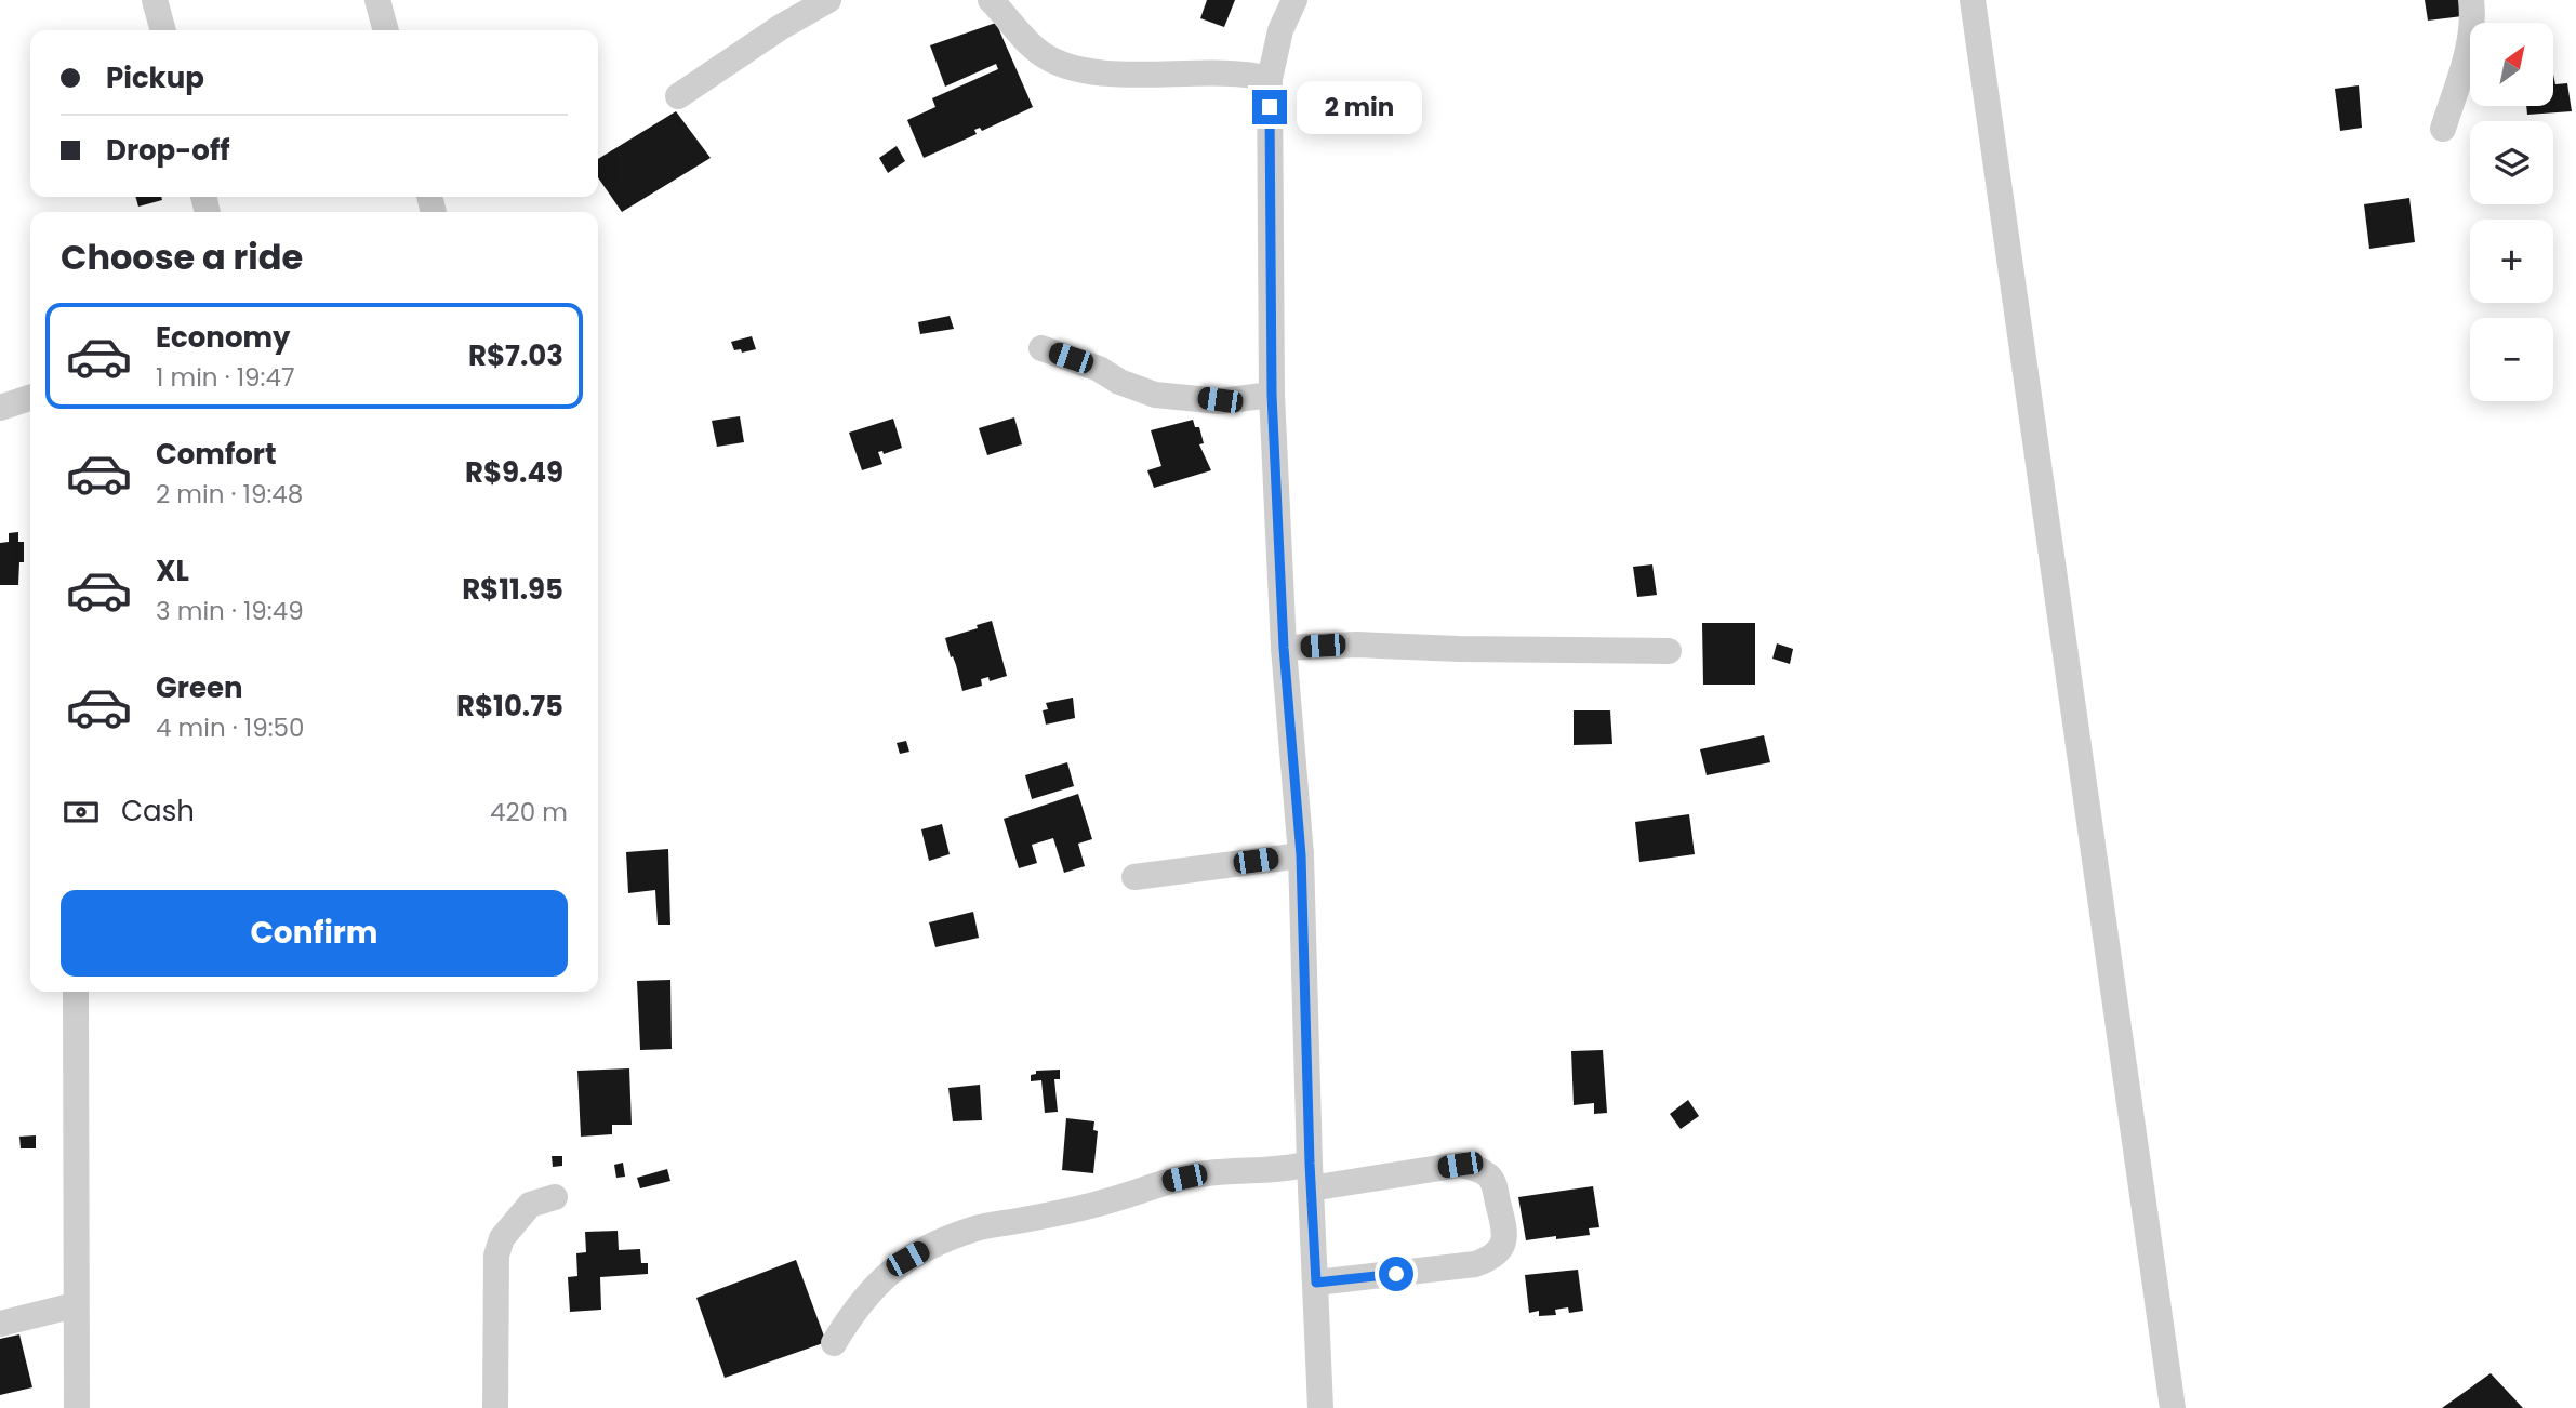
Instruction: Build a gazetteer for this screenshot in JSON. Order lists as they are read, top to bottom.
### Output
{
  "north": "top right",
  "page": {
    "map_buttons": ["+", "−"],
    "banner": ["Pickup", "Drop-off"],
    "bubble": "2 min",
    "heading": "Choose a ride",
    "list": [
      {
        "name": "Economy",
        "note": "1 min · 19:47",
        "value": "R$7.03"
      },
      {
        "name": "Comfort",
        "note": "2 min · 19:48",
        "value": "R$9.49"
      },
      {
        "name": "XL",
        "note": "3 min · 19:49",
        "value": "R$11.95"
      },
      {
        "name": "Green",
        "note": "4 min · 19:50",
        "value": "R$10.75"
      }
    ],
    "pay": ["Cash", "420 m"],
    "buttons": "Confirm"
  }
}
